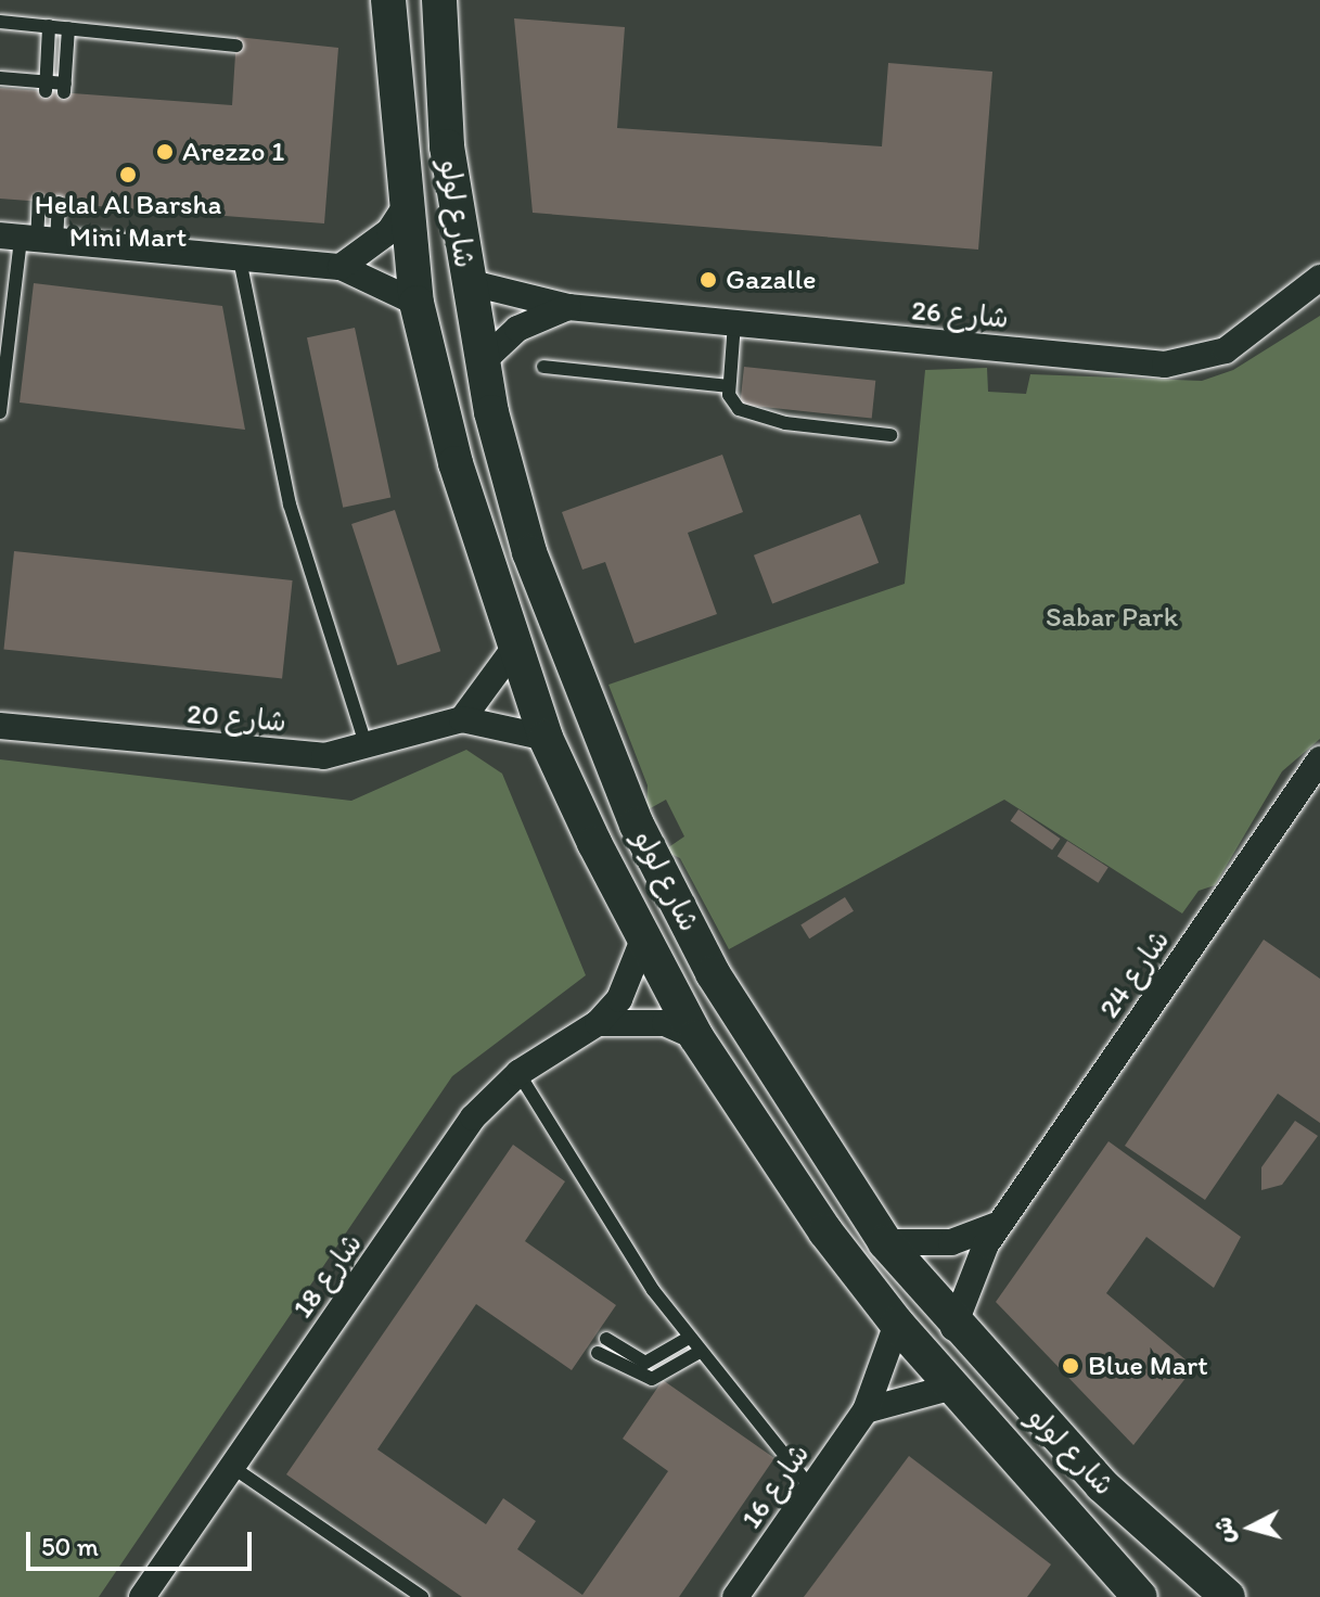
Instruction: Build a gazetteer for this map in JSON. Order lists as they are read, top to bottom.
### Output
{
  "streets": {
    "street": [
      "شارع لولو",
      "شارع 26",
      "شارع 20",
      "شارع 24",
      "شارع 18",
      "شارع 16"
    ]
  },
  "crossings": [
    ["شارع لولو", "شارع 26"],
    ["شارع لولو", "شارع 24"],
    ["شارع لولو", "شارع 18"],
    ["شارع لولو", "شارع 16"]
  ],
  "parks": ["Sabar Park"],
  "places": [
    "Arezzo 1",
    "Helal Al Barsha Mini Mart",
    "Gazalle",
    "Blue Mart"
  ],
  "scale_bar": "50 m",
  "north": "left"
}
